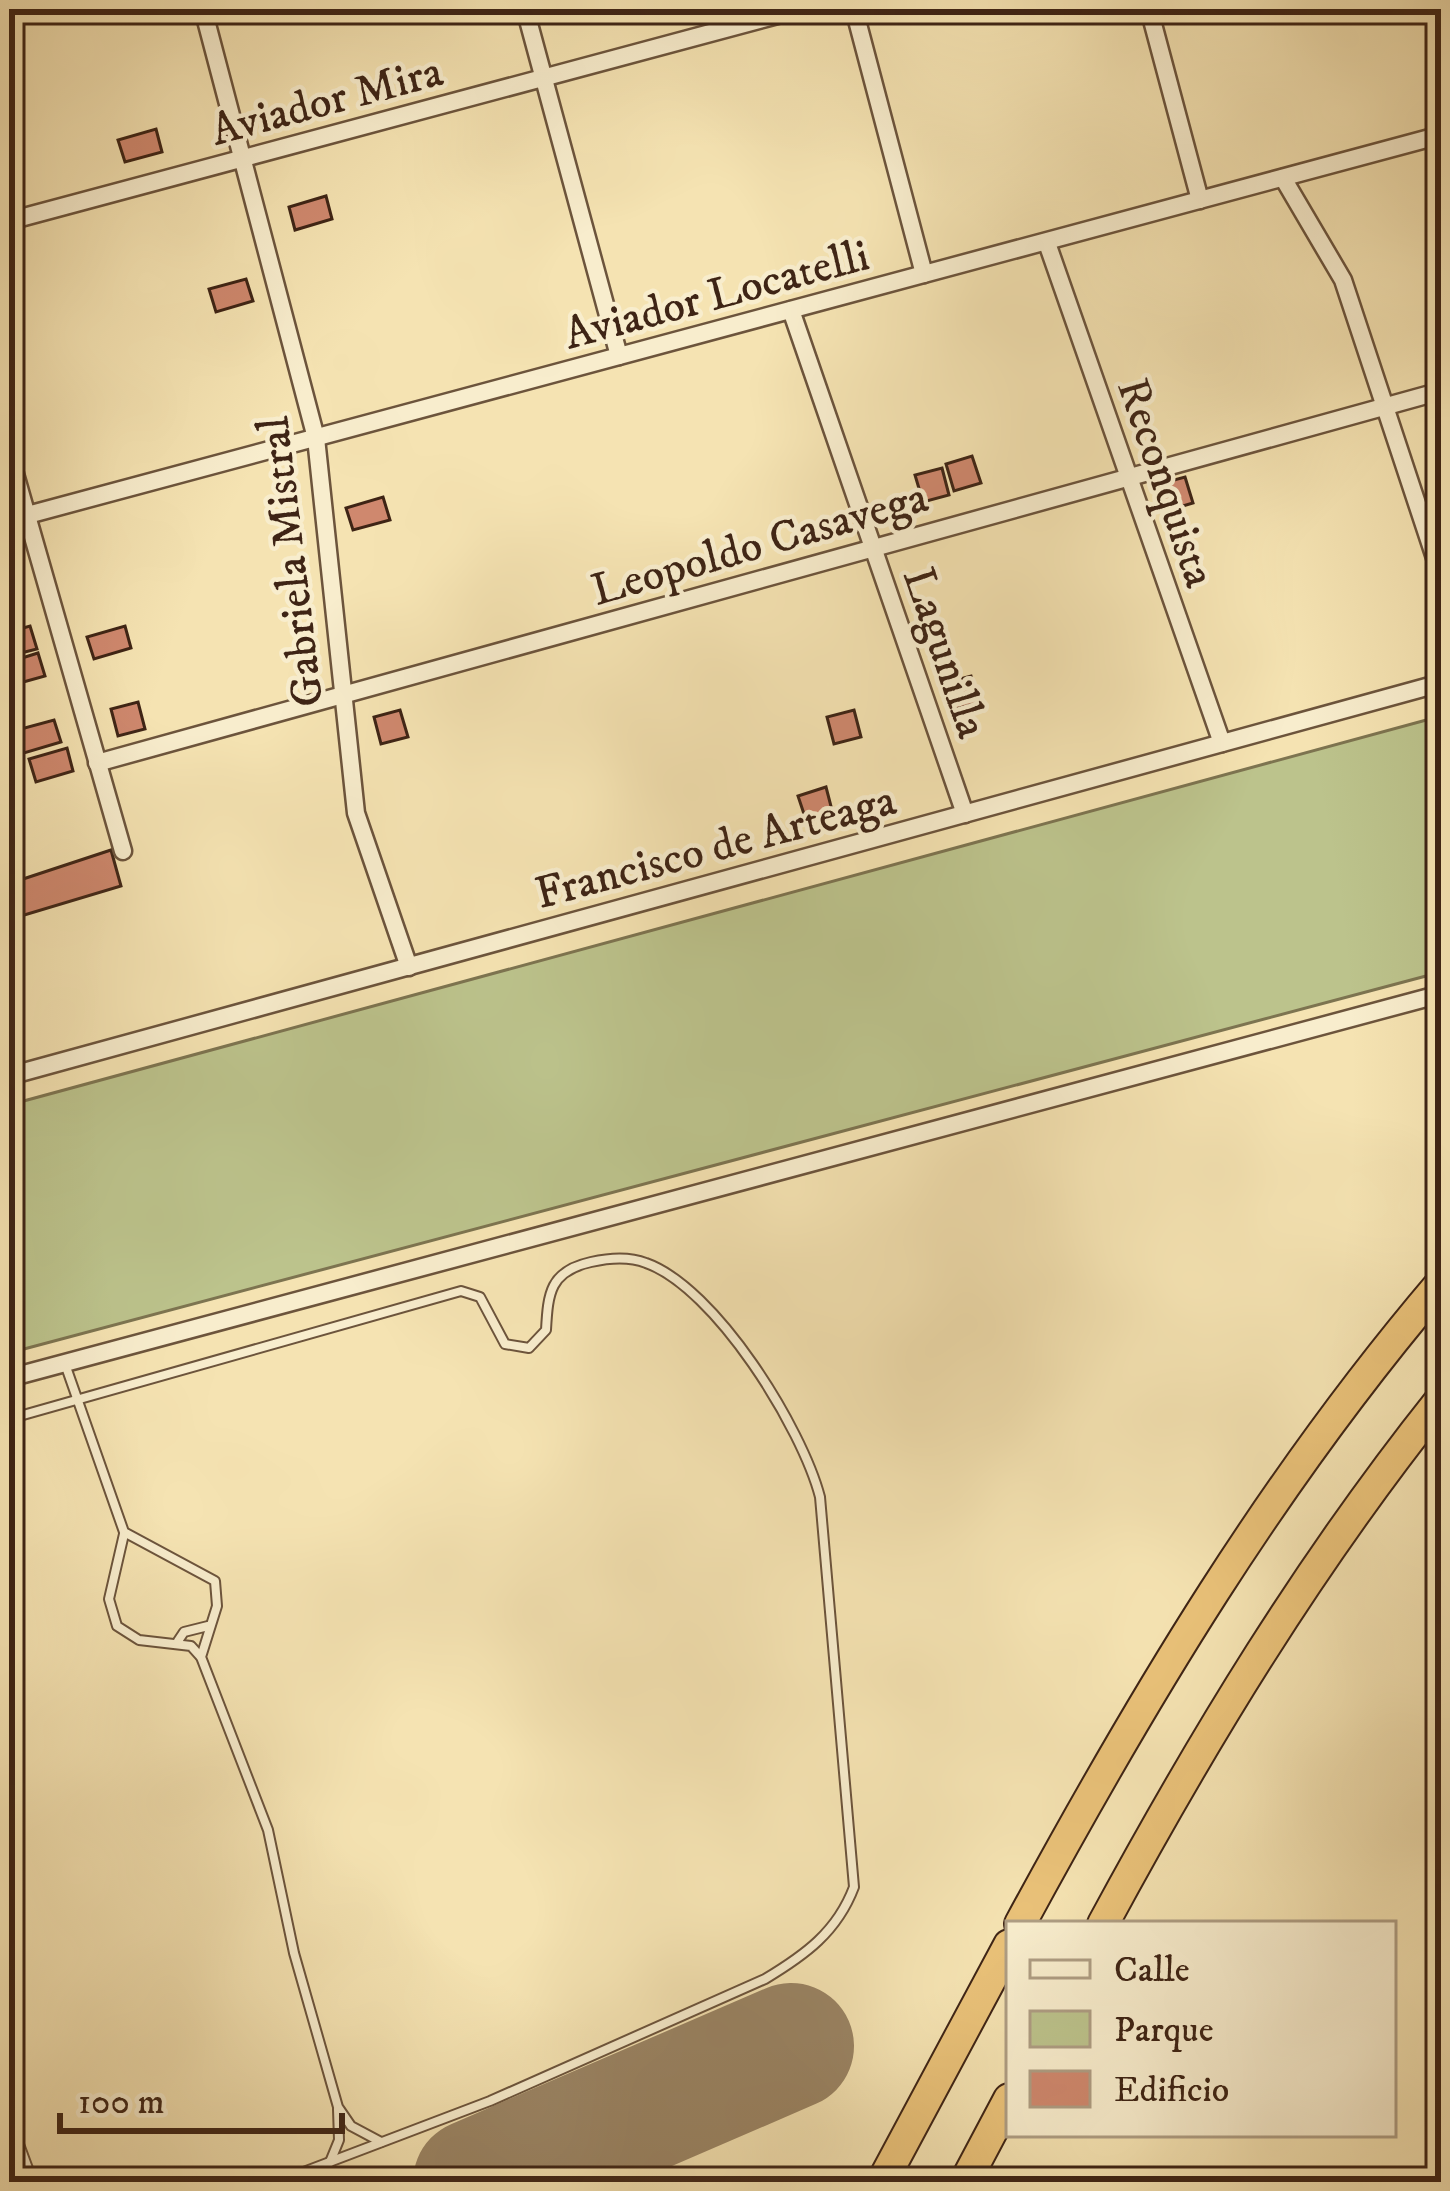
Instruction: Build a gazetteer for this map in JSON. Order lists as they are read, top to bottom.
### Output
{
  "streets": {
    "street": [
      "Aviador Mira",
      "Aviador Locatelli",
      "Reconquista",
      "Leopoldo Casavega",
      "Gabriela Mistral",
      "Lagunilla",
      "Francisco de Arteaga"
    ]
  },
  "crossings": [
    ["Aviador Mira", "Gabriela Mistral"],
    ["Aviador Locatelli", "Reconquista"],
    ["Aviador Locatelli", "Gabriela Mistral"],
    ["Aviador Locatelli", "Lagunilla"],
    ["Reconquista", "Leopoldo Casavega"],
    ["Reconquista", "Francisco de Arteaga"],
    ["Leopoldo Casavega", "Gabriela Mistral"],
    ["Leopoldo Casavega", "Lagunilla"],
    ["Gabriela Mistral", "Francisco de Arteaga"],
    ["Lagunilla", "Francisco de Arteaga"]
  ],
  "legend": ["Calle", "Parque", "Edificio"],
  "scale_bar": "100 m"
}
